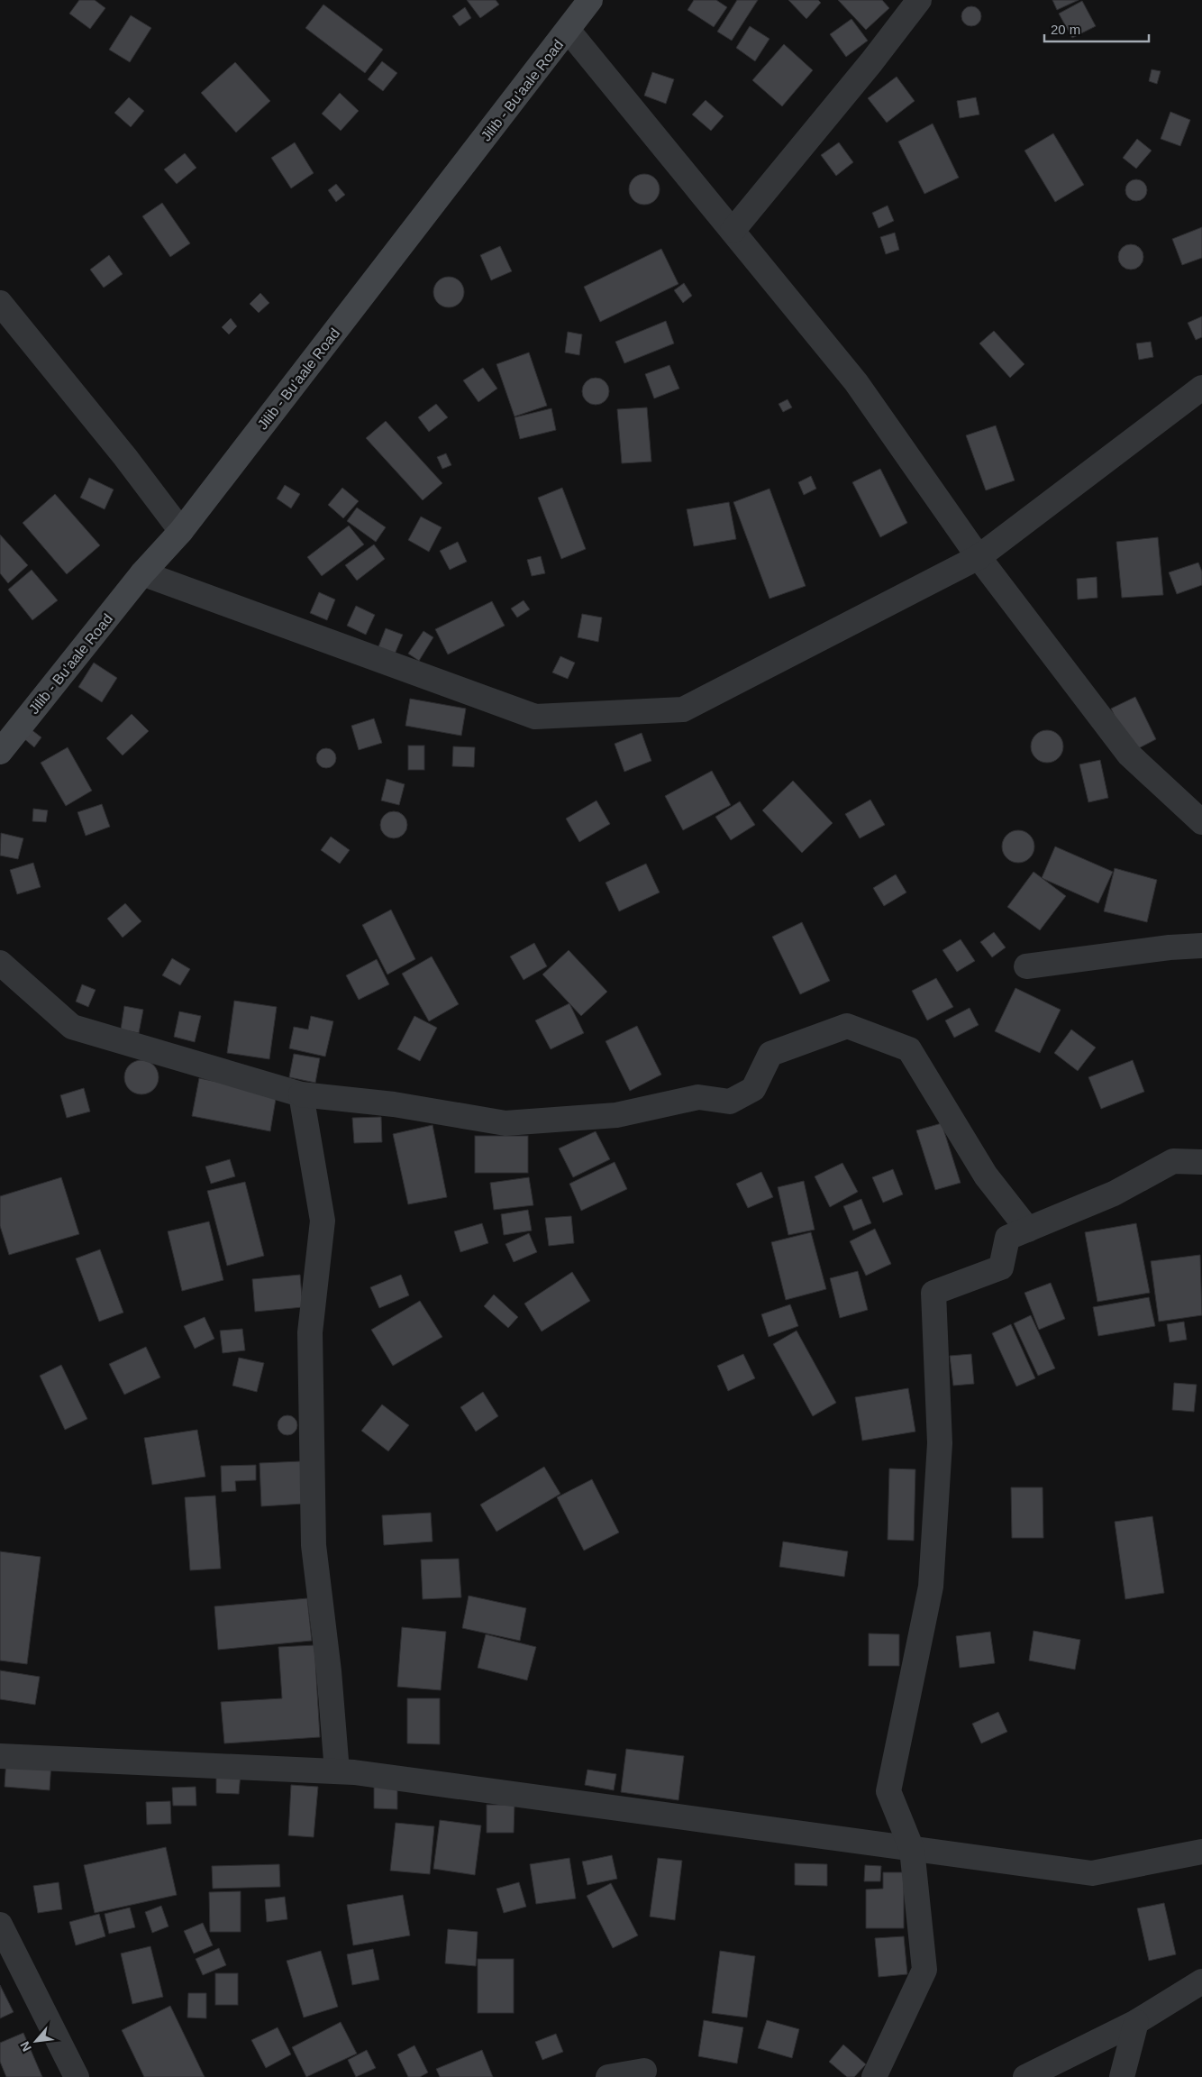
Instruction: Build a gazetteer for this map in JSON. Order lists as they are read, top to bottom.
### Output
{
  "streets": {
    "main road": ["Jilib - Bu'aale Road"]
  },
  "scale_bar": "20 m",
  "north": "bottom left"
}
